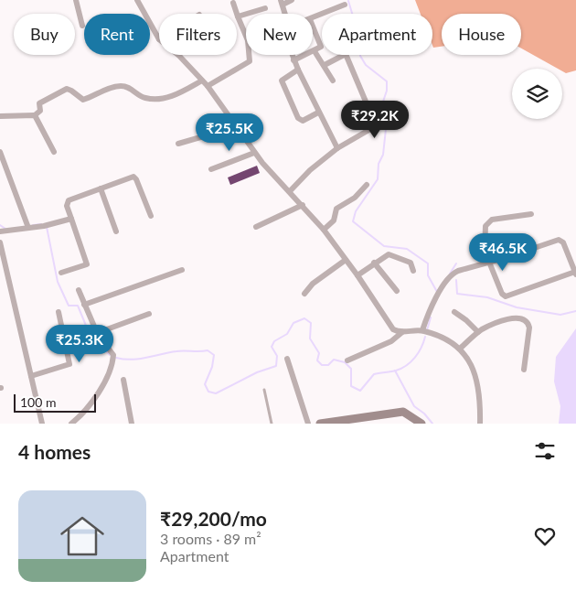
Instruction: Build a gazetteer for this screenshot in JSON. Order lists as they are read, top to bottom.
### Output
{
  "scale_bar": "100 m",
  "page": {
    "chip": [
      "Buy",
      "Rent",
      "Filters",
      "New",
      "Apartment",
      "House"
    ],
    "price": [
      "₹29.2K",
      "₹25.5K",
      "₹46.5K",
      "₹25.3K"
    ],
    "scale": "100 m",
    "heading": "4 homes",
    "list": [
      {
        "name": "₹29,200/mo",
        "note": "3 rooms · 89 m² · Apartment"
      }
    ]
  }
}
